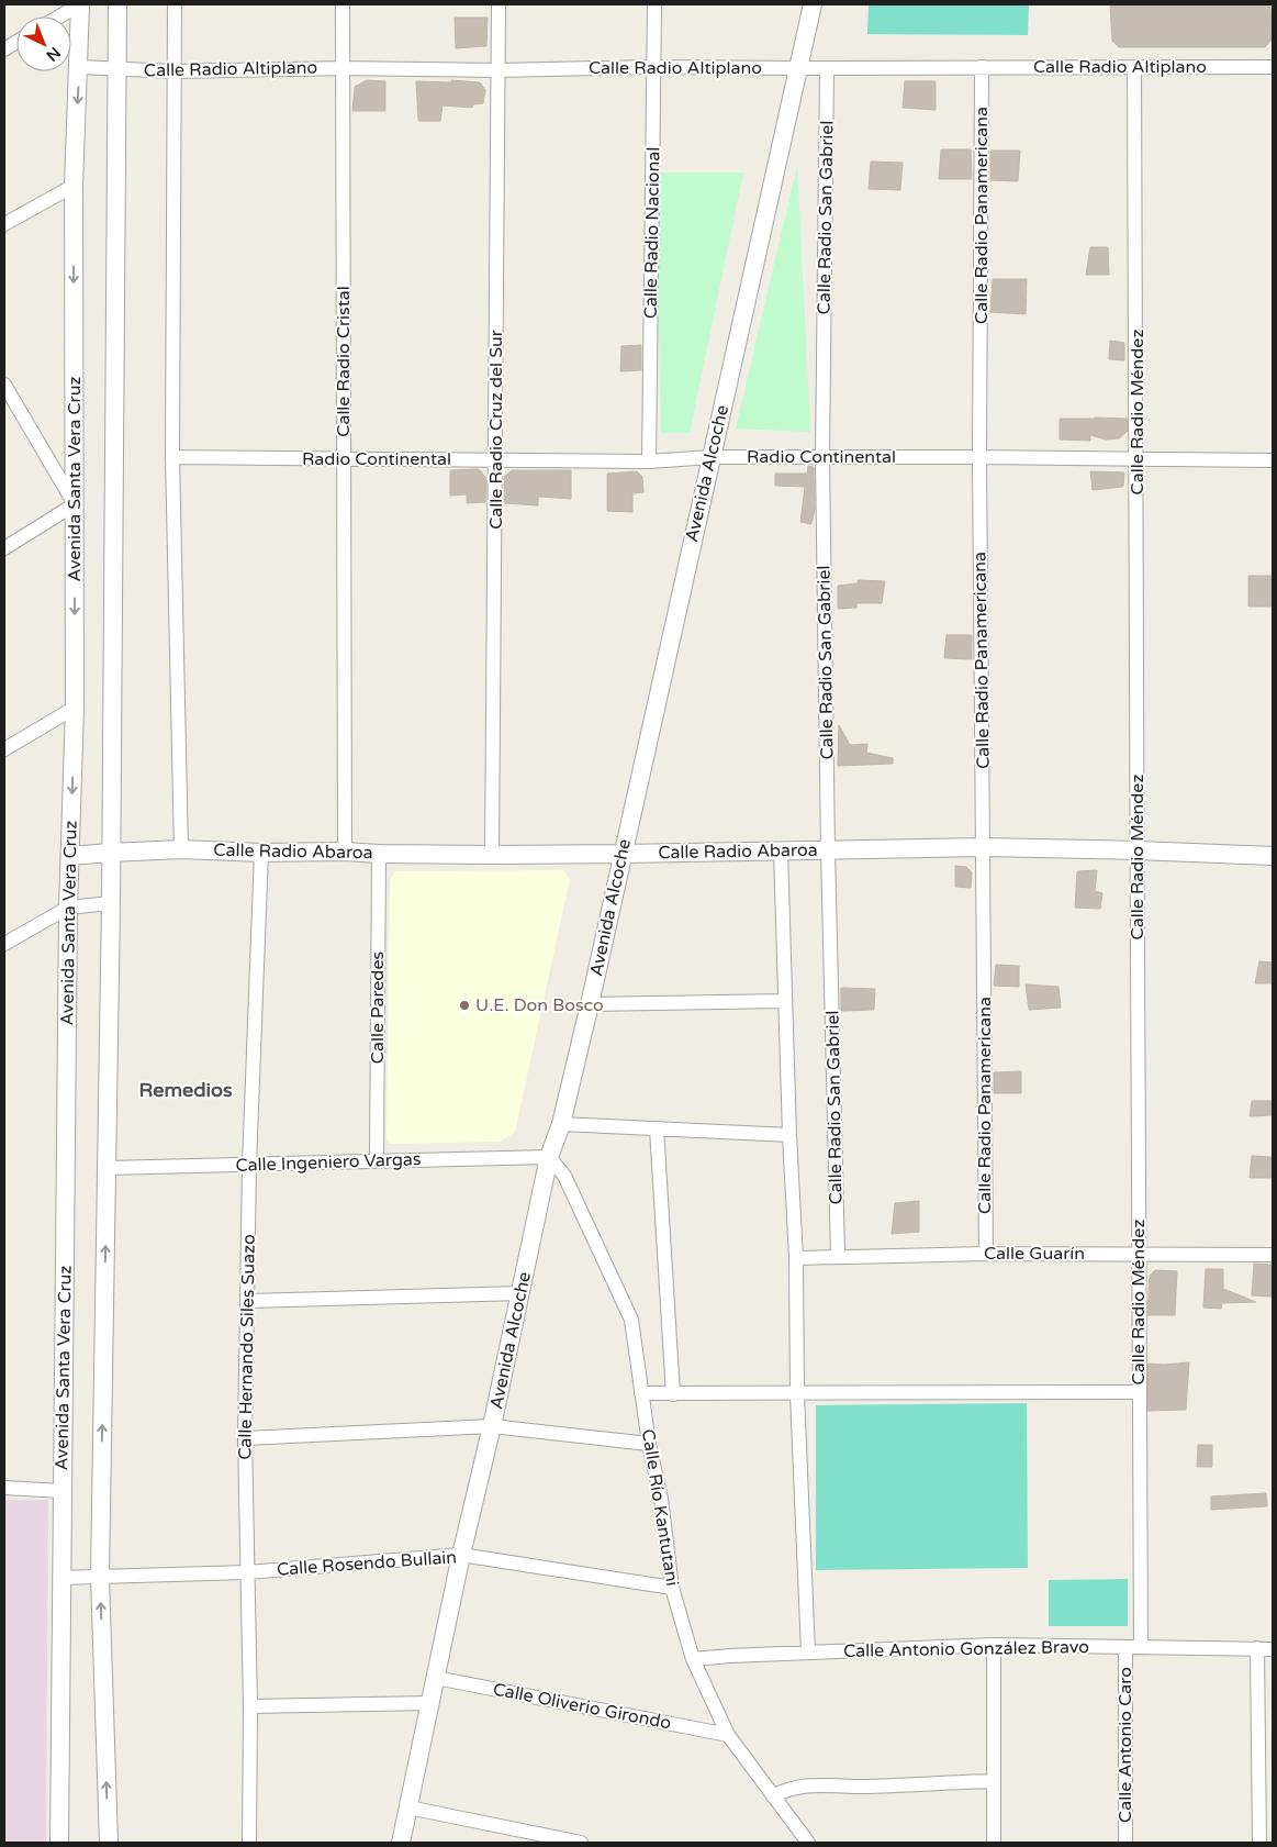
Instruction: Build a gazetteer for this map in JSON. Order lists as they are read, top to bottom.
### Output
{
  "streets": {
    "street": [
      "Calle Radio Altiplano",
      "Calle Radio Panamericana",
      "Calle Radio San Gabriel",
      "Calle Radio Nacional",
      "Calle Radio Cristal",
      "Calle Radio Méndez",
      "Calle Radio Cruz del Sur",
      "Radio Continental",
      "Avenida Alcoche",
      "Avenida Santa Vera Cruz",
      "Calle Radio Abaroa",
      "Calle Paredes",
      "Calle Ingeniero Vargas",
      "Calle Guarín",
      "Calle Hernando Siles Suazo",
      "Calle Río Kantutani",
      "Calle Rosendo Bullain",
      "Calle Antonio González Bravo",
      "Calle Oliverio Girondo",
      "Calle Antonio Caro"
    ]
  },
  "crossings": [
    ["Calle Radio Altiplano", "Calle Radio Panamericana"],
    ["Calle Radio Altiplano", "Calle Radio San Gabriel"],
    ["Calle Radio Altiplano", "Calle Radio Nacional"],
    ["Calle Radio Altiplano", "Calle Radio Cristal"],
    ["Calle Radio Altiplano", "Calle Radio Méndez"],
    ["Calle Radio Altiplano", "Calle Radio Cruz del Sur"],
    ["Calle Radio Altiplano", "Avenida Alcoche"],
    ["Calle Radio Altiplano", "Avenida Santa Vera Cruz"],
    ["Calle Radio Panamericana", "Radio Continental"],
    ["Calle Radio Panamericana", "Calle Radio Abaroa"],
    ["Calle Radio Panamericana", "Calle Guarín"],
    ["Calle Radio San Gabriel", "Radio Continental"],
    ["Calle Radio San Gabriel", "Calle Radio Abaroa"],
    ["Calle Radio San Gabriel", "Calle Guarín"],
    ["Calle Radio Nacional", "Radio Continental"],
    ["Calle Radio Cristal", "Radio Continental"],
    ["Calle Radio Cristal", "Calle Radio Abaroa"],
    ["Calle Radio Méndez", "Radio Continental"],
    ["Calle Radio Méndez", "Calle Radio Abaroa"],
    ["Calle Radio Méndez", "Calle Guarín"],
    ["Calle Radio Méndez", "Calle Antonio González Bravo"],
    ["Calle Radio Cruz del Sur", "Radio Continental"],
    ["Calle Radio Cruz del Sur", "Calle Radio Abaroa"],
    ["Radio Continental", "Avenida Alcoche"],
    ["Avenida Alcoche", "Calle Radio Abaroa"],
    ["Avenida Alcoche", "Calle Ingeniero Vargas"],
    ["Avenida Alcoche", "Calle Río Kantutani"],
    ["Avenida Alcoche", "Calle Rosendo Bullain"],
    ["Avenida Alcoche", "Calle Oliverio Girondo"],
    ["Avenida Santa Vera Cruz", "Calle Radio Abaroa"],
    ["Avenida Santa Vera Cruz", "Calle Ingeniero Vargas"],
    ["Avenida Santa Vera Cruz", "Calle Rosendo Bullain"],
    ["Calle Radio Abaroa", "Calle Paredes"],
    ["Calle Radio Abaroa", "Calle Hernando Siles Suazo"],
    ["Calle Paredes", "Calle Ingeniero Vargas"],
    ["Calle Ingeniero Vargas", "Calle Hernando Siles Suazo"],
    ["Calle Ingeniero Vargas", "Calle Río Kantutani"],
    ["Calle Hernando Siles Suazo", "Calle Rosendo Bullain"],
    ["Calle Río Kantutani", "Calle Rosendo Bullain"],
    ["Calle Río Kantutani", "Calle Antonio González Bravo"],
    ["Calle Río Kantutani", "Calle Oliverio Girondo"],
    ["Calle Antonio González Bravo", "Calle Antonio Caro"]
  ],
  "districts": ["Remedios"],
  "places": ["U.E. Don Bosco"],
  "north": "bottom right"
}
